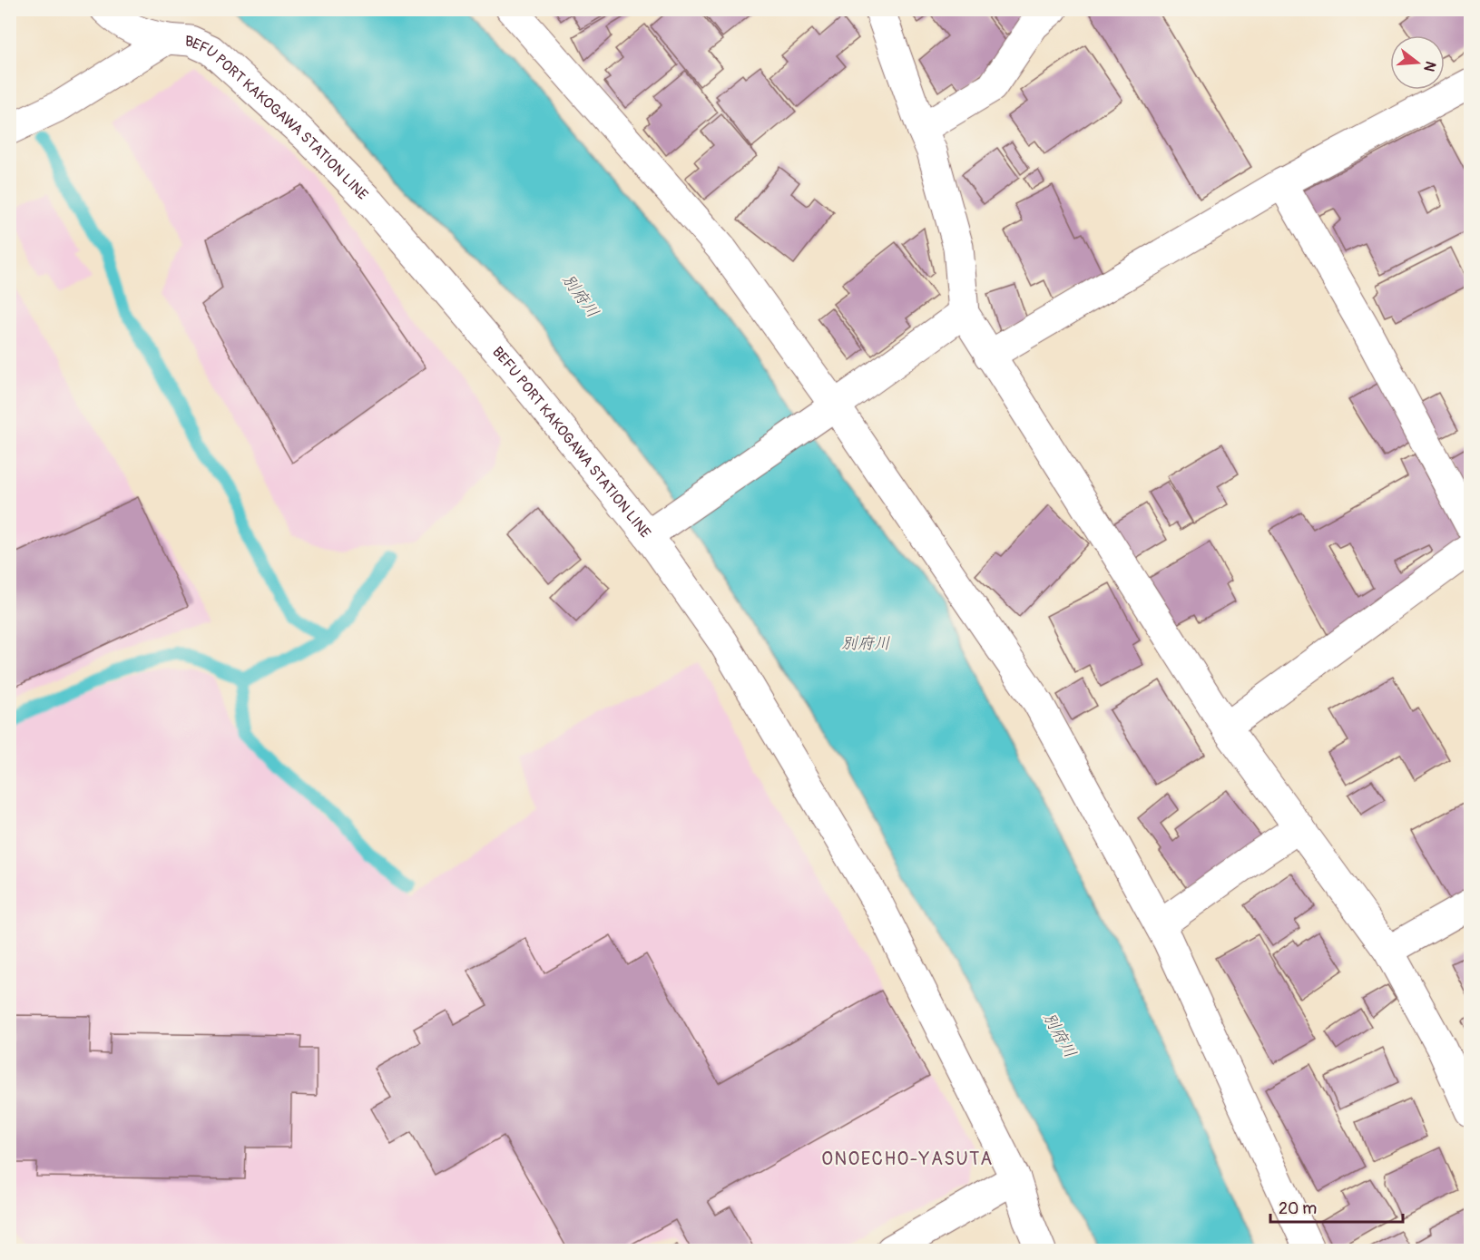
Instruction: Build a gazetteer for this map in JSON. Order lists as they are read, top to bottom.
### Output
{
  "streets": {
    "street": ["BEFU PORT KAKOGAWA STATION LINE"]
  },
  "districts": ["ONOECHO-YASUTA"],
  "water": ["別府川"],
  "scale_bar": "20 m",
  "north": "right"
}
